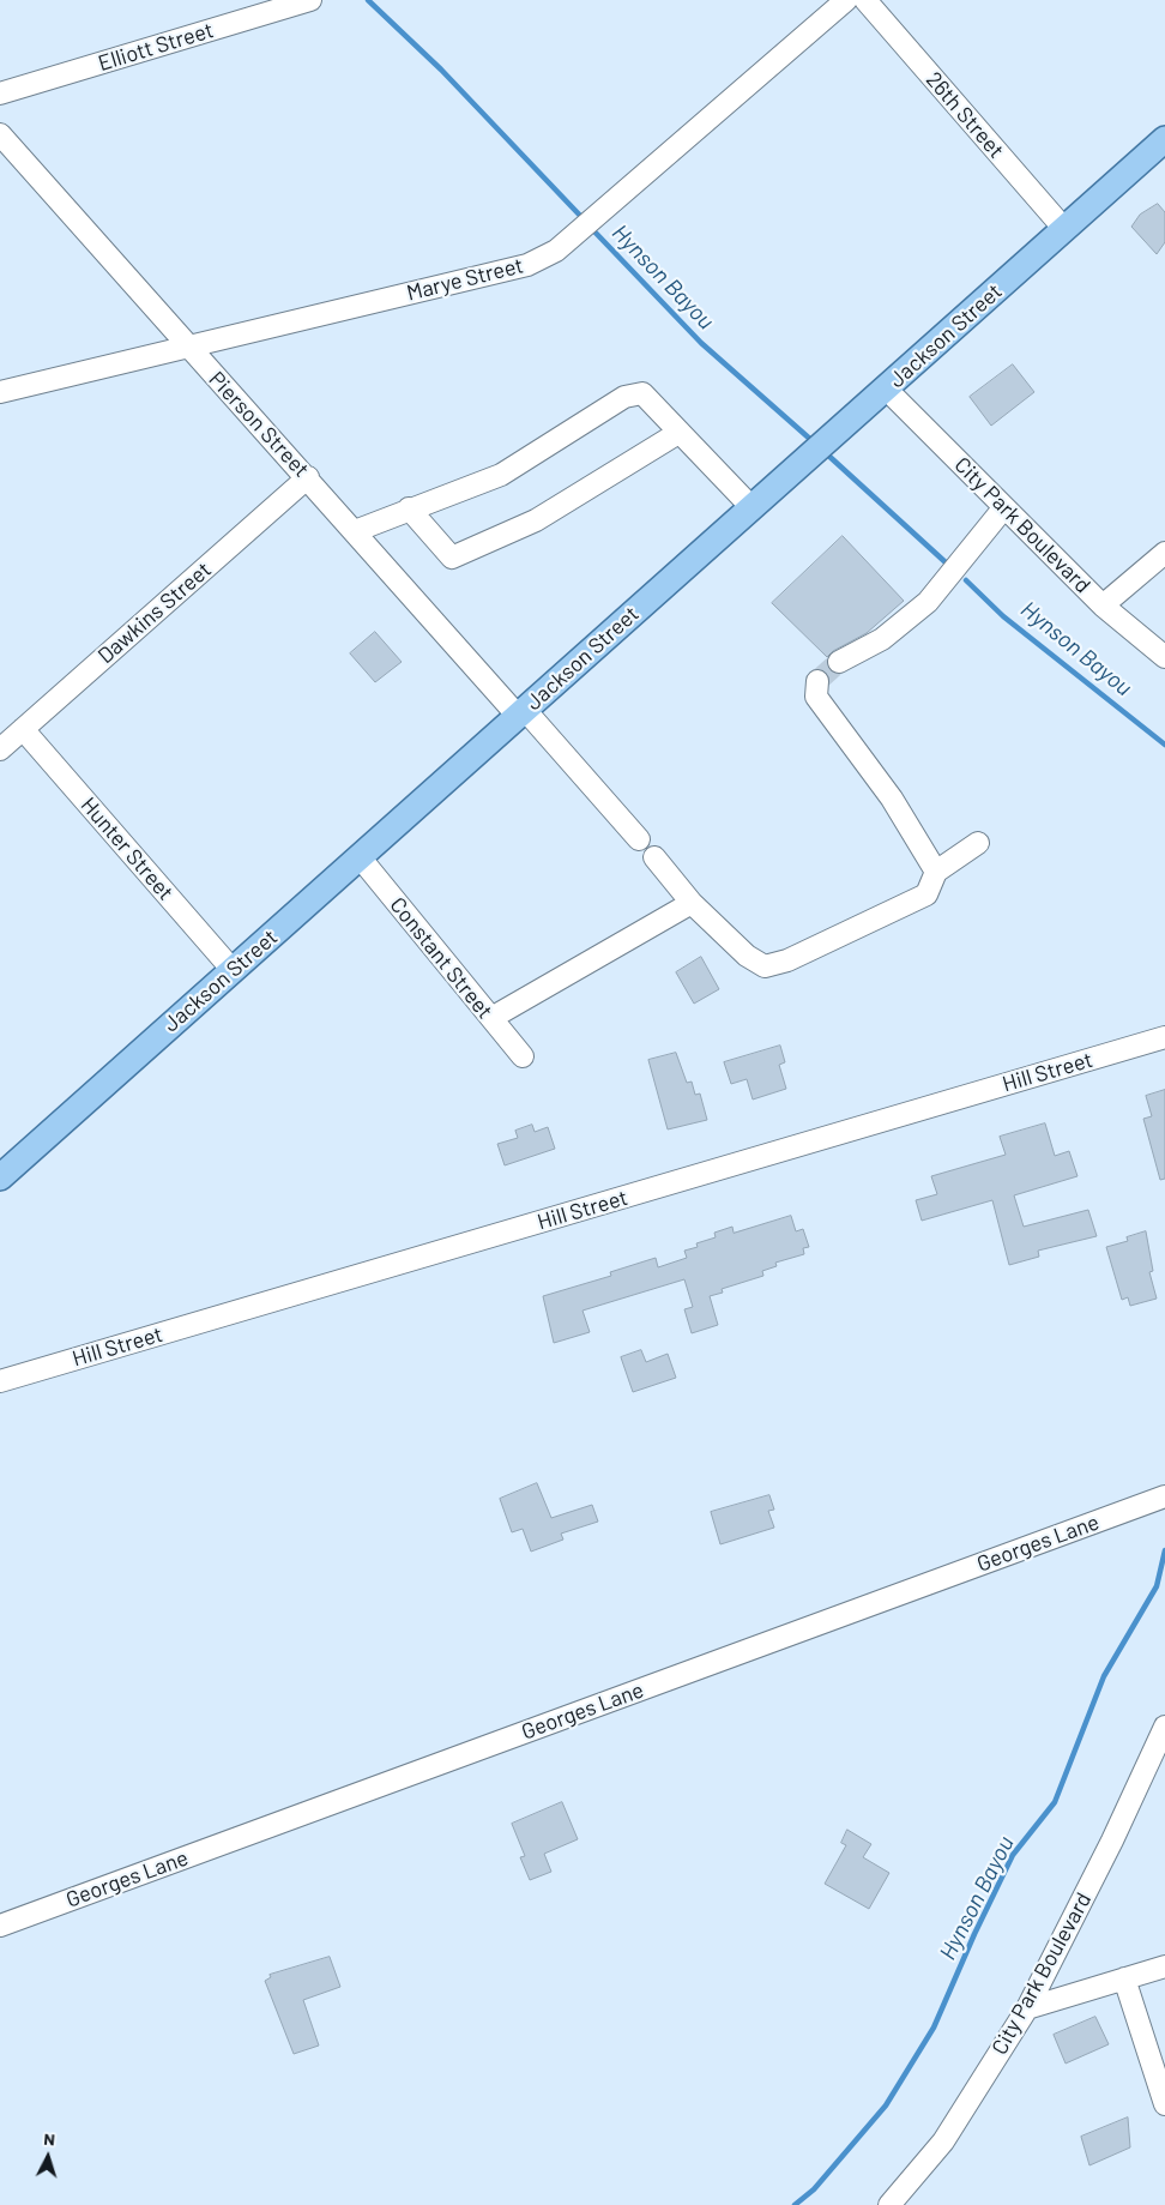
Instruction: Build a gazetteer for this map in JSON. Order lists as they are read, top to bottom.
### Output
{
  "streets": {
    "main road": ["Jackson Street"],
    "street": [
      "Elliott Street",
      "26th Street",
      "Marye Street",
      "Pierson Street",
      "City Park Boulevard",
      "Dawkins Street",
      "Hunter Street",
      "Constant Street",
      "Hill Street",
      "Georges Lane"
    ]
  },
  "crossings": [
    ["26th Street", "Jackson Street"],
    ["Marye Street", "Pierson Street"],
    ["Jackson Street", "Pierson Street"],
    ["Jackson Street", "City Park Boulevard"],
    ["Jackson Street", "Hunter Street"],
    ["Jackson Street", "Constant Street"],
    ["Pierson Street", "Dawkins Street"],
    ["Dawkins Street", "Hunter Street"]
  ],
  "water": ["Hynson Bayou"],
  "north": "top"
}
